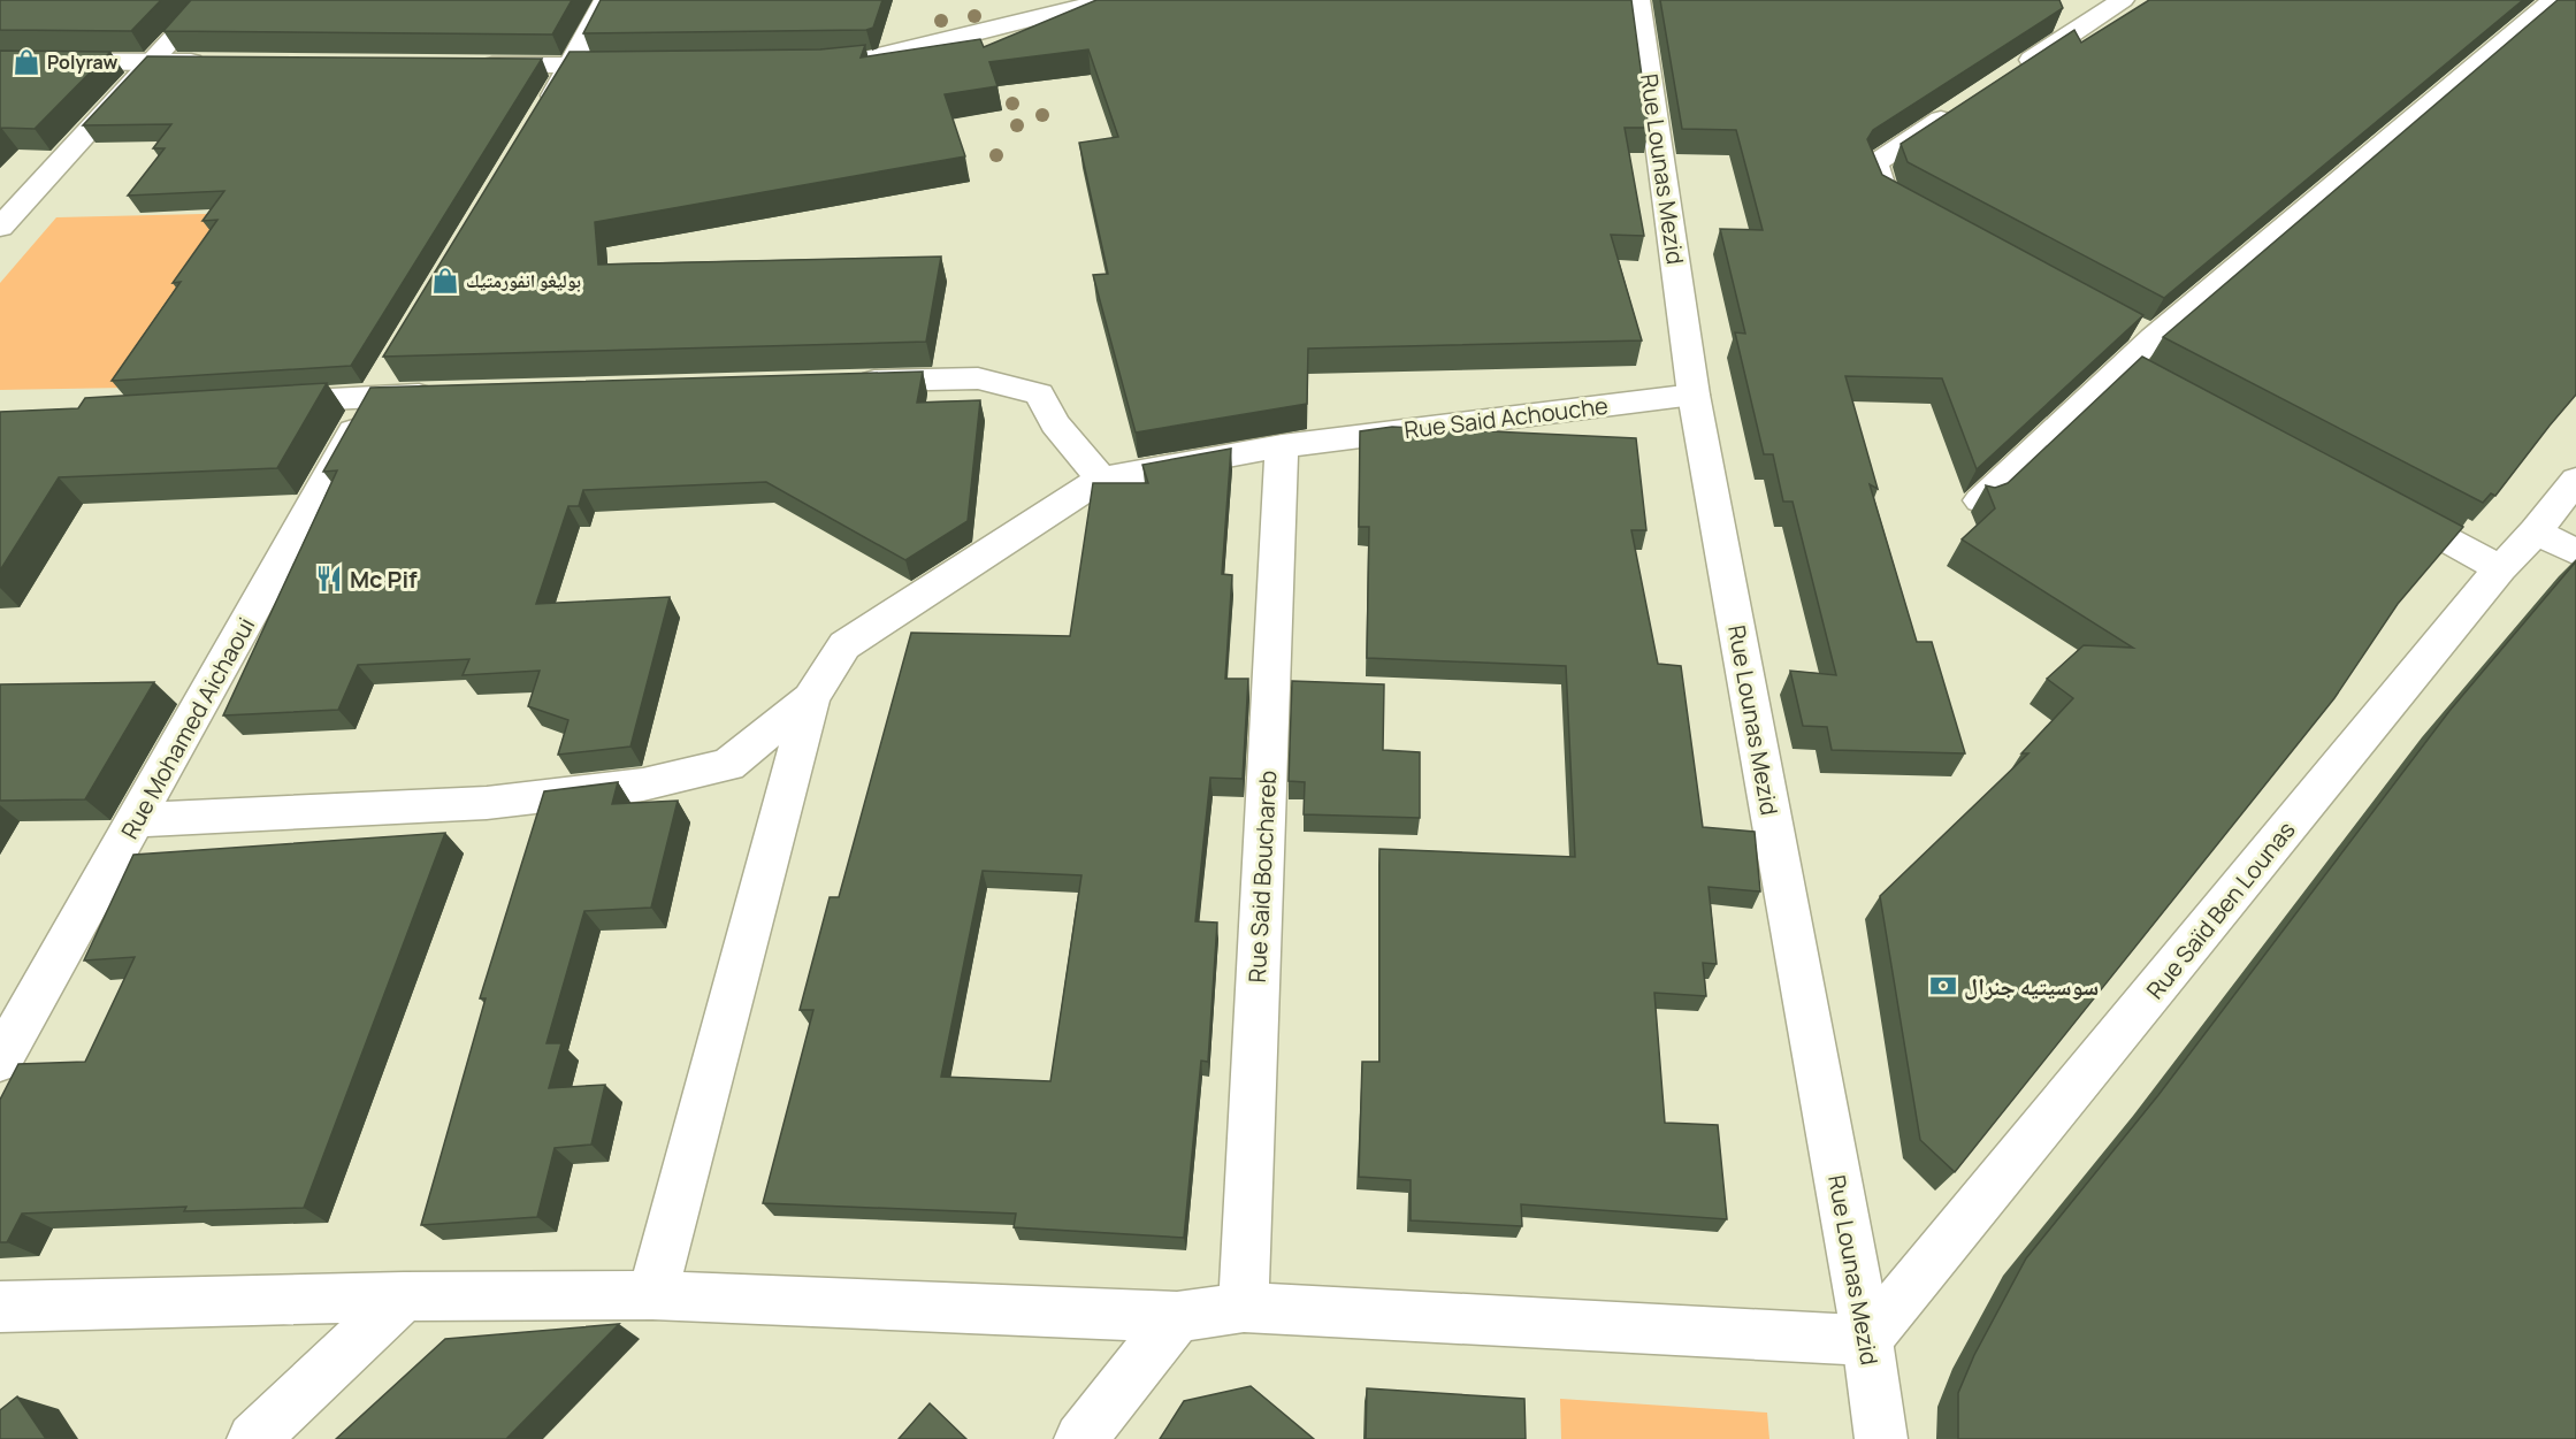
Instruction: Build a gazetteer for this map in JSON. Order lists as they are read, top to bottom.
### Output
{
  "streets": {
    "street": [
      "Rue Lounas Mezid",
      "Rue Said Achouche",
      "Rue Mohamed Aichaoui",
      "Rue Said Bouchareb",
      "Rue Saïd Ben Lounas"
    ]
  },
  "crossings": [
    ["Rue Lounas Mezid", "Rue Said Achouche"],
    ["Rue Lounas Mezid", "Rue Saïd Ben Lounas"],
    ["Rue Said Achouche", "Rue Said Bouchareb"]
  ],
  "places": {
    "shop": ["Polyraw", "بوليغو انفورمتيك"],
    "restaurant": ["Mc Pif"],
    "bank": ["سوسيتيه جنرال"]
  }
}
